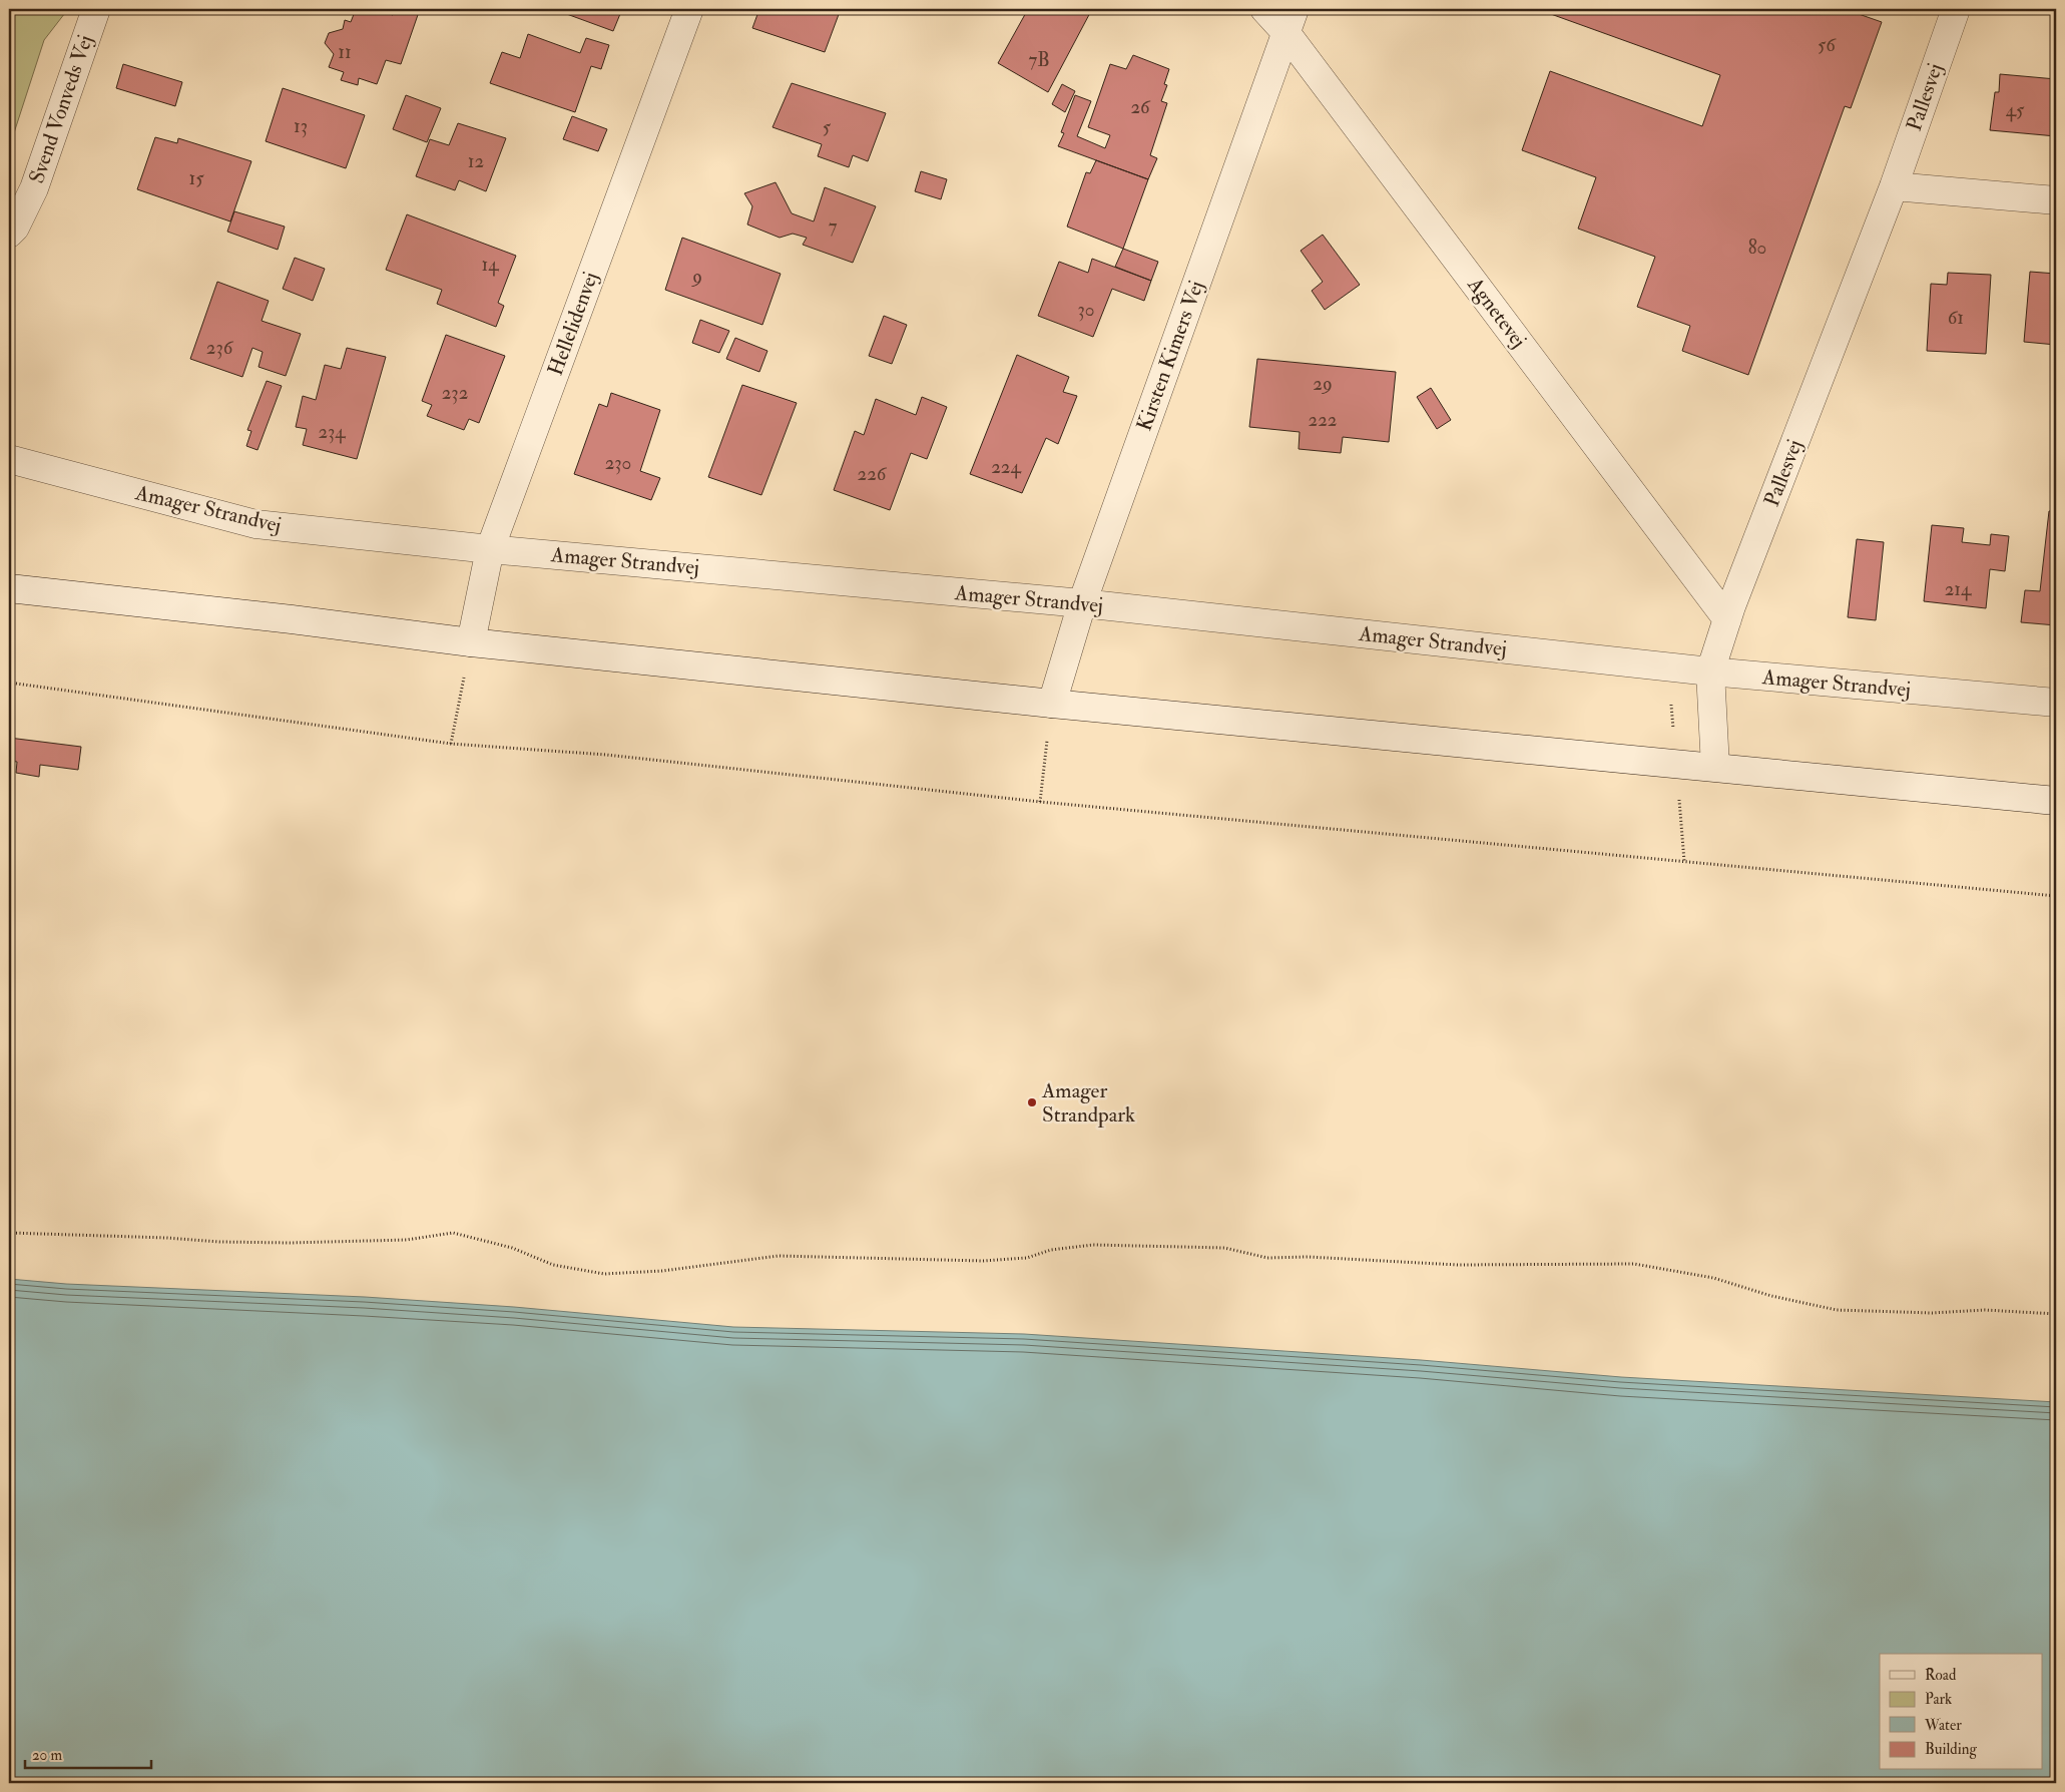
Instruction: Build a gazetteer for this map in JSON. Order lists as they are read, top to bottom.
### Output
{
  "streets": {
    "street": [
      "Pallesvej",
      "Svend Vonveds Vej",
      "Agnetevej",
      "Hellelidenvej",
      "Kirsten Kimers Vej",
      "Amager Strandvej"
    ]
  },
  "crossings": [
    ["Pallesvej", "Agnetevej"],
    ["Pallesvej", "Amager Strandvej"],
    ["Agnetevej", "Kirsten Kimers Vej"],
    ["Hellelidenvej", "Amager Strandvej"],
    ["Kirsten Kimers Vej", "Amager Strandvej"]
  ],
  "places": ["Amager Strandpark"],
  "house_numbers": [
    "56",
    "11",
    "7B",
    "26",
    "45",
    "13",
    "5",
    "12",
    "15",
    "7",
    "80",
    "14",
    "9",
    "30",
    "61",
    "236",
    "29",
    "232",
    "222",
    "234",
    "230",
    "224",
    "226",
    "214"
  ],
  "legend": [
    "Road",
    "Park",
    "Water",
    "Building"
  ],
  "scale_bar": "20 m"
}
